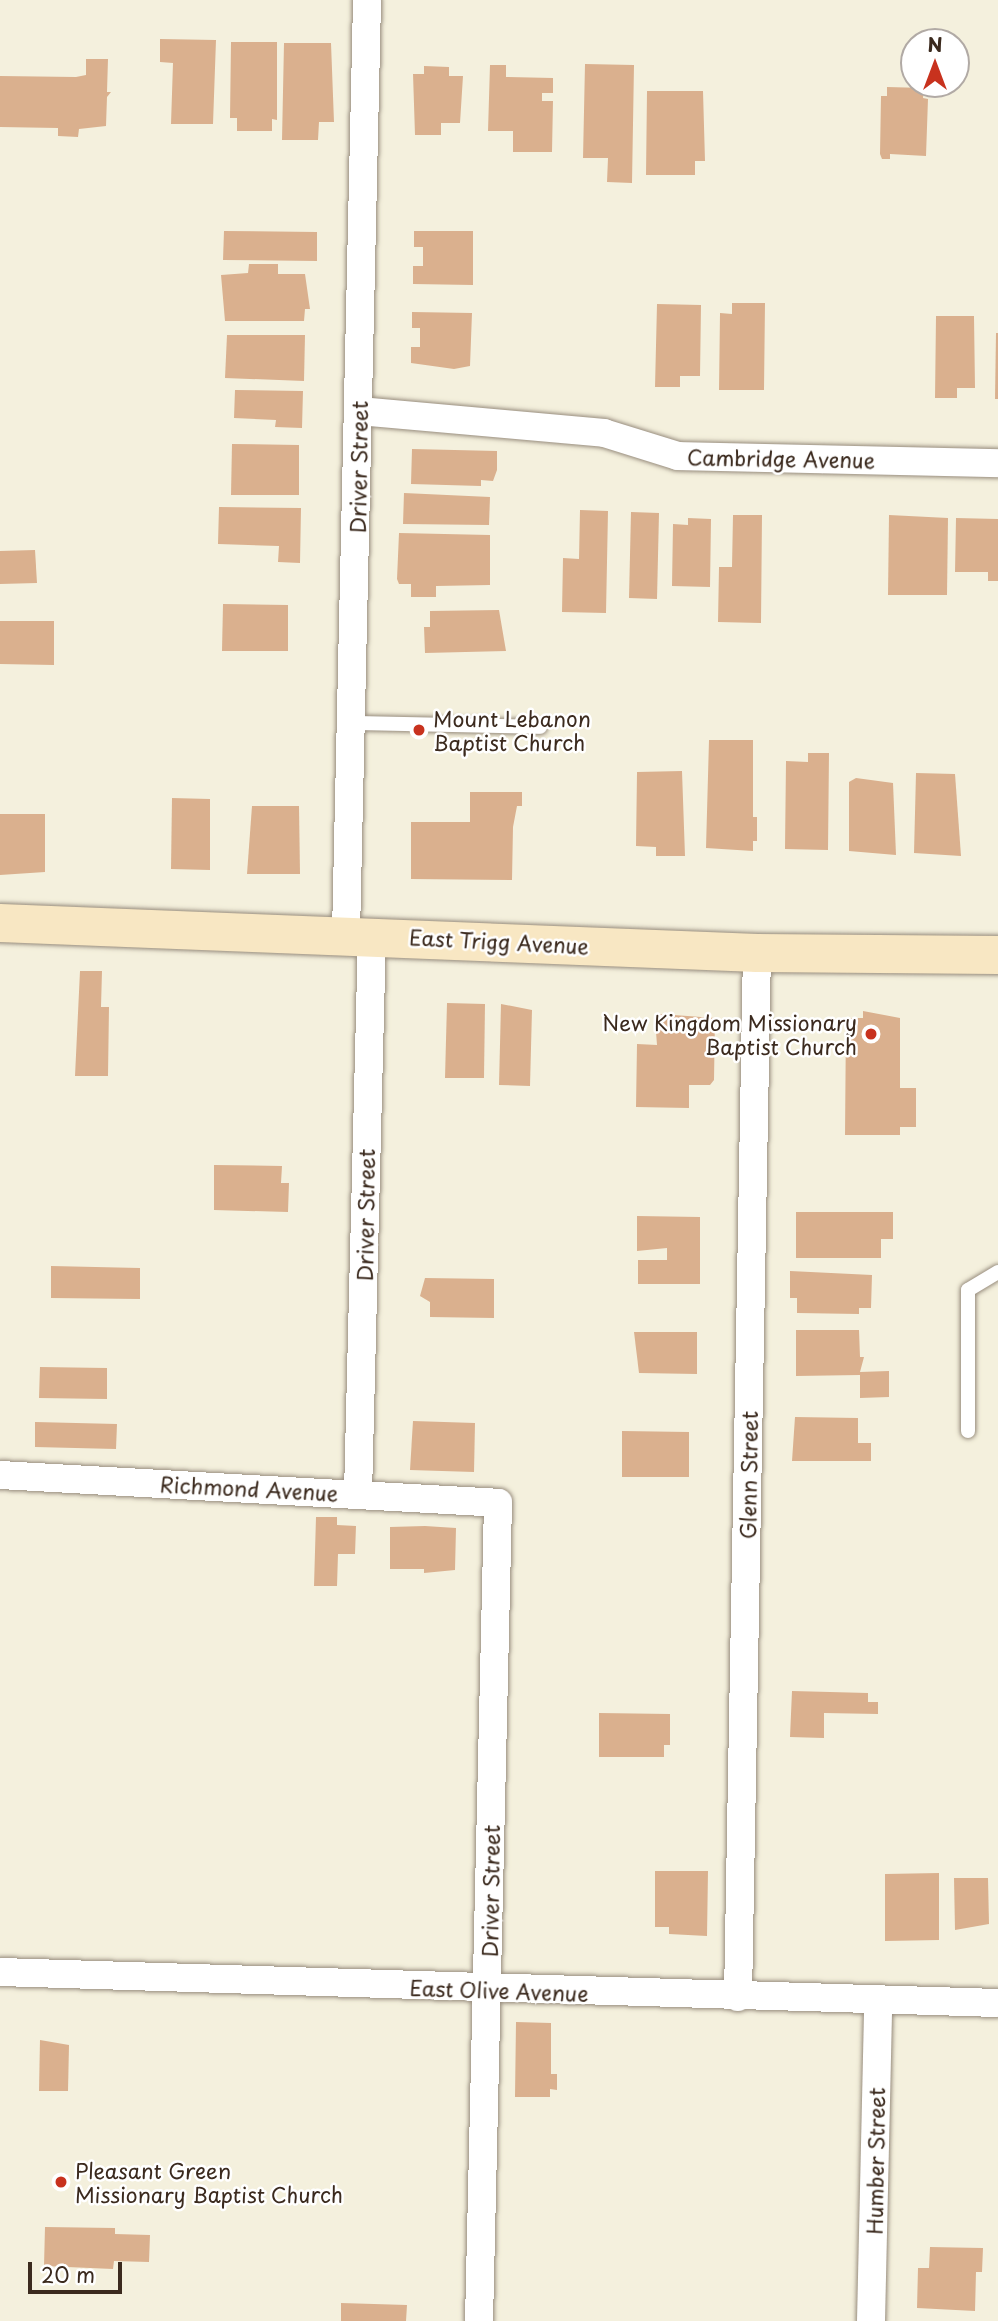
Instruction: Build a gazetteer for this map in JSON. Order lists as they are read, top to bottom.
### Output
{
  "streets": {
    "street": [
      "Cambridge Avenue",
      "Driver Street",
      "East Trigg Avenue",
      "Glenn Street",
      "Richmond Avenue",
      "East Olive Avenue",
      "Humber Street"
    ]
  },
  "crossings": [
    ["Cambridge Avenue", "Driver Street"],
    ["Driver Street", "East Trigg Avenue"],
    ["Driver Street", "Richmond Avenue"],
    ["Driver Street", "East Olive Avenue"],
    ["East Trigg Avenue", "Glenn Street"],
    ["Glenn Street", "East Olive Avenue"],
    ["East Olive Avenue", "Humber Street"]
  ],
  "places": ["Mount Lebanon Baptist Church", "New Kingdom Missionary Baptist Church", "Pleasant Green Missionary Baptist Church"],
  "scale_bar": "20 m",
  "north": "top"
}
